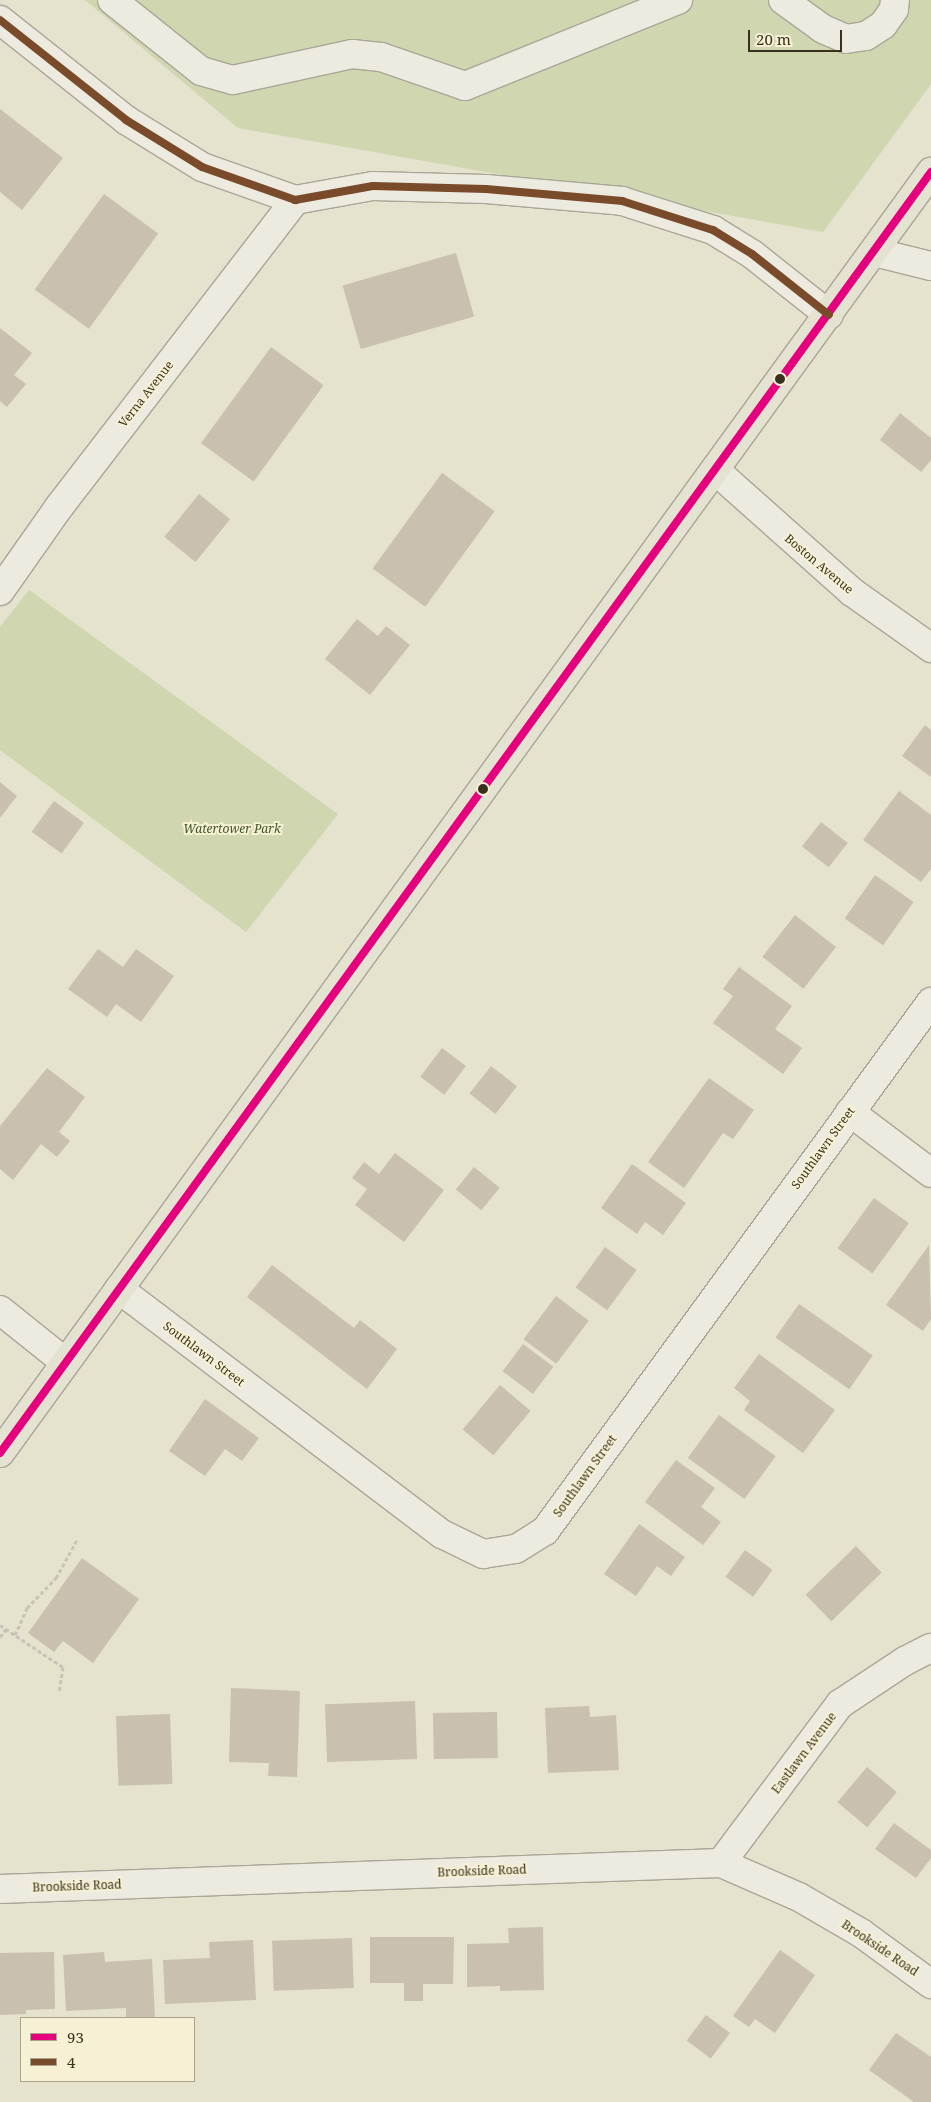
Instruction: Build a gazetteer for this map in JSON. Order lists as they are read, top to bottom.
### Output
{
  "streets": {
    "street": [
      "Verna Avenue",
      "Boston Avenue",
      "Southlawn Street",
      "Eastlawn Avenue",
      "Brookside Road"
    ]
  },
  "crossings": [
    ["Eastlawn Avenue", "Brookside Road"]
  ],
  "parks": ["Watertower Park"],
  "lines": ["transit line 4", "transit line 93"],
  "legend": ["93", "4"],
  "scale_bar": "20 m"
}
